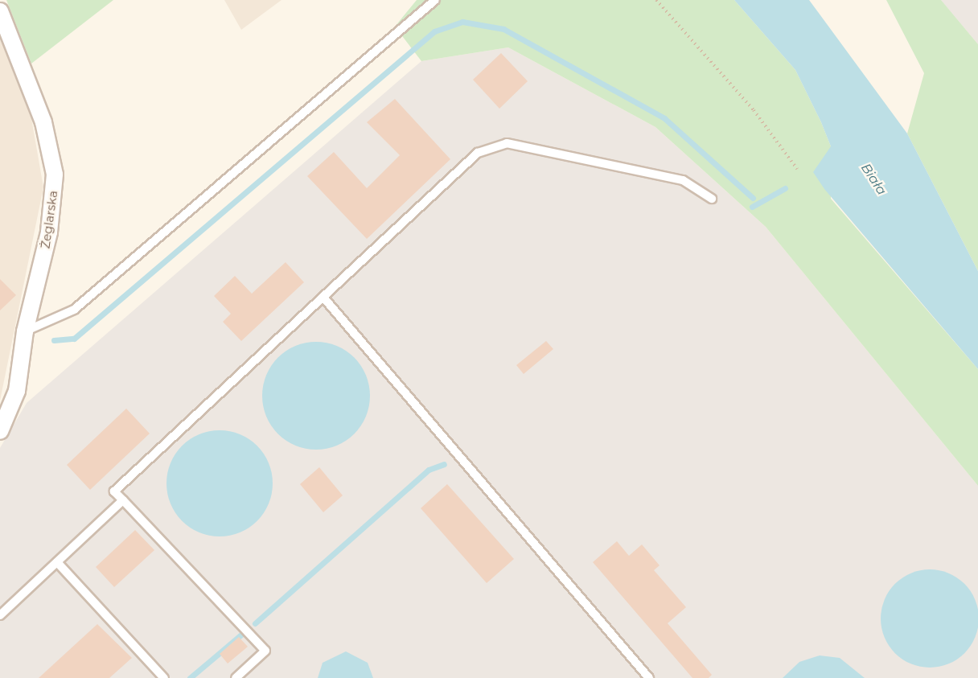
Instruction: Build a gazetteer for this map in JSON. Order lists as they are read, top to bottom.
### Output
{
  "streets": {
    "street": ["Żeglarska"]
  },
  "water": ["Biała"]
}
